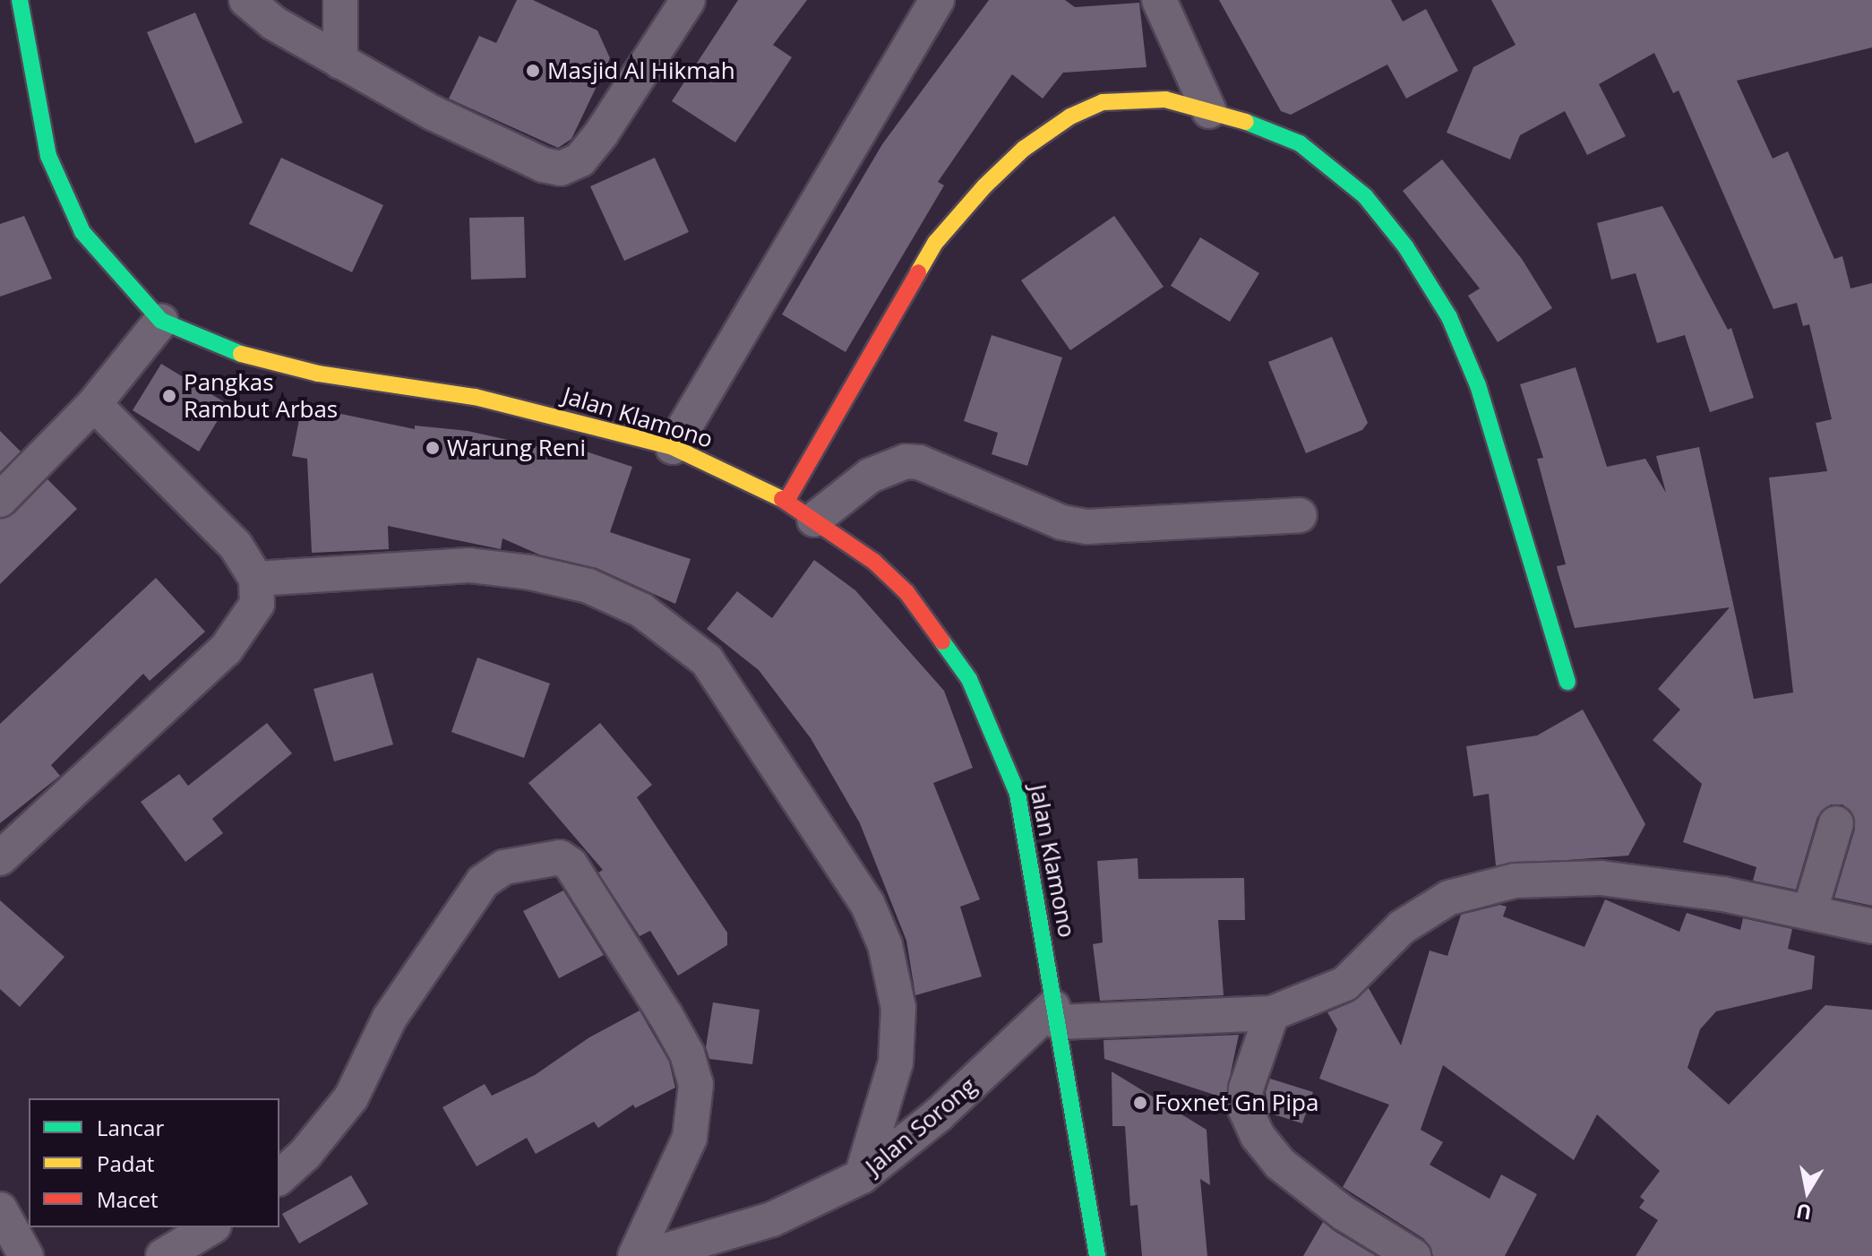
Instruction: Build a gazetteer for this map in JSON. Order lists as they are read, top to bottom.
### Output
{
  "streets": {
    "main road": ["Jalan Klamono"],
    "street": ["Jalan Sorong"]
  },
  "crossings": [
    ["Jalan Klamono", "Jalan Sorong"]
  ],
  "places": [
    "Masjid Al Hikmah",
    "Pangkas Rambut Arbas",
    "Warung Reni",
    "Foxnet Gn Pipa"
  ],
  "legend": ["Lancar", "Padat", "Macet"],
  "north": "bottom"
}
